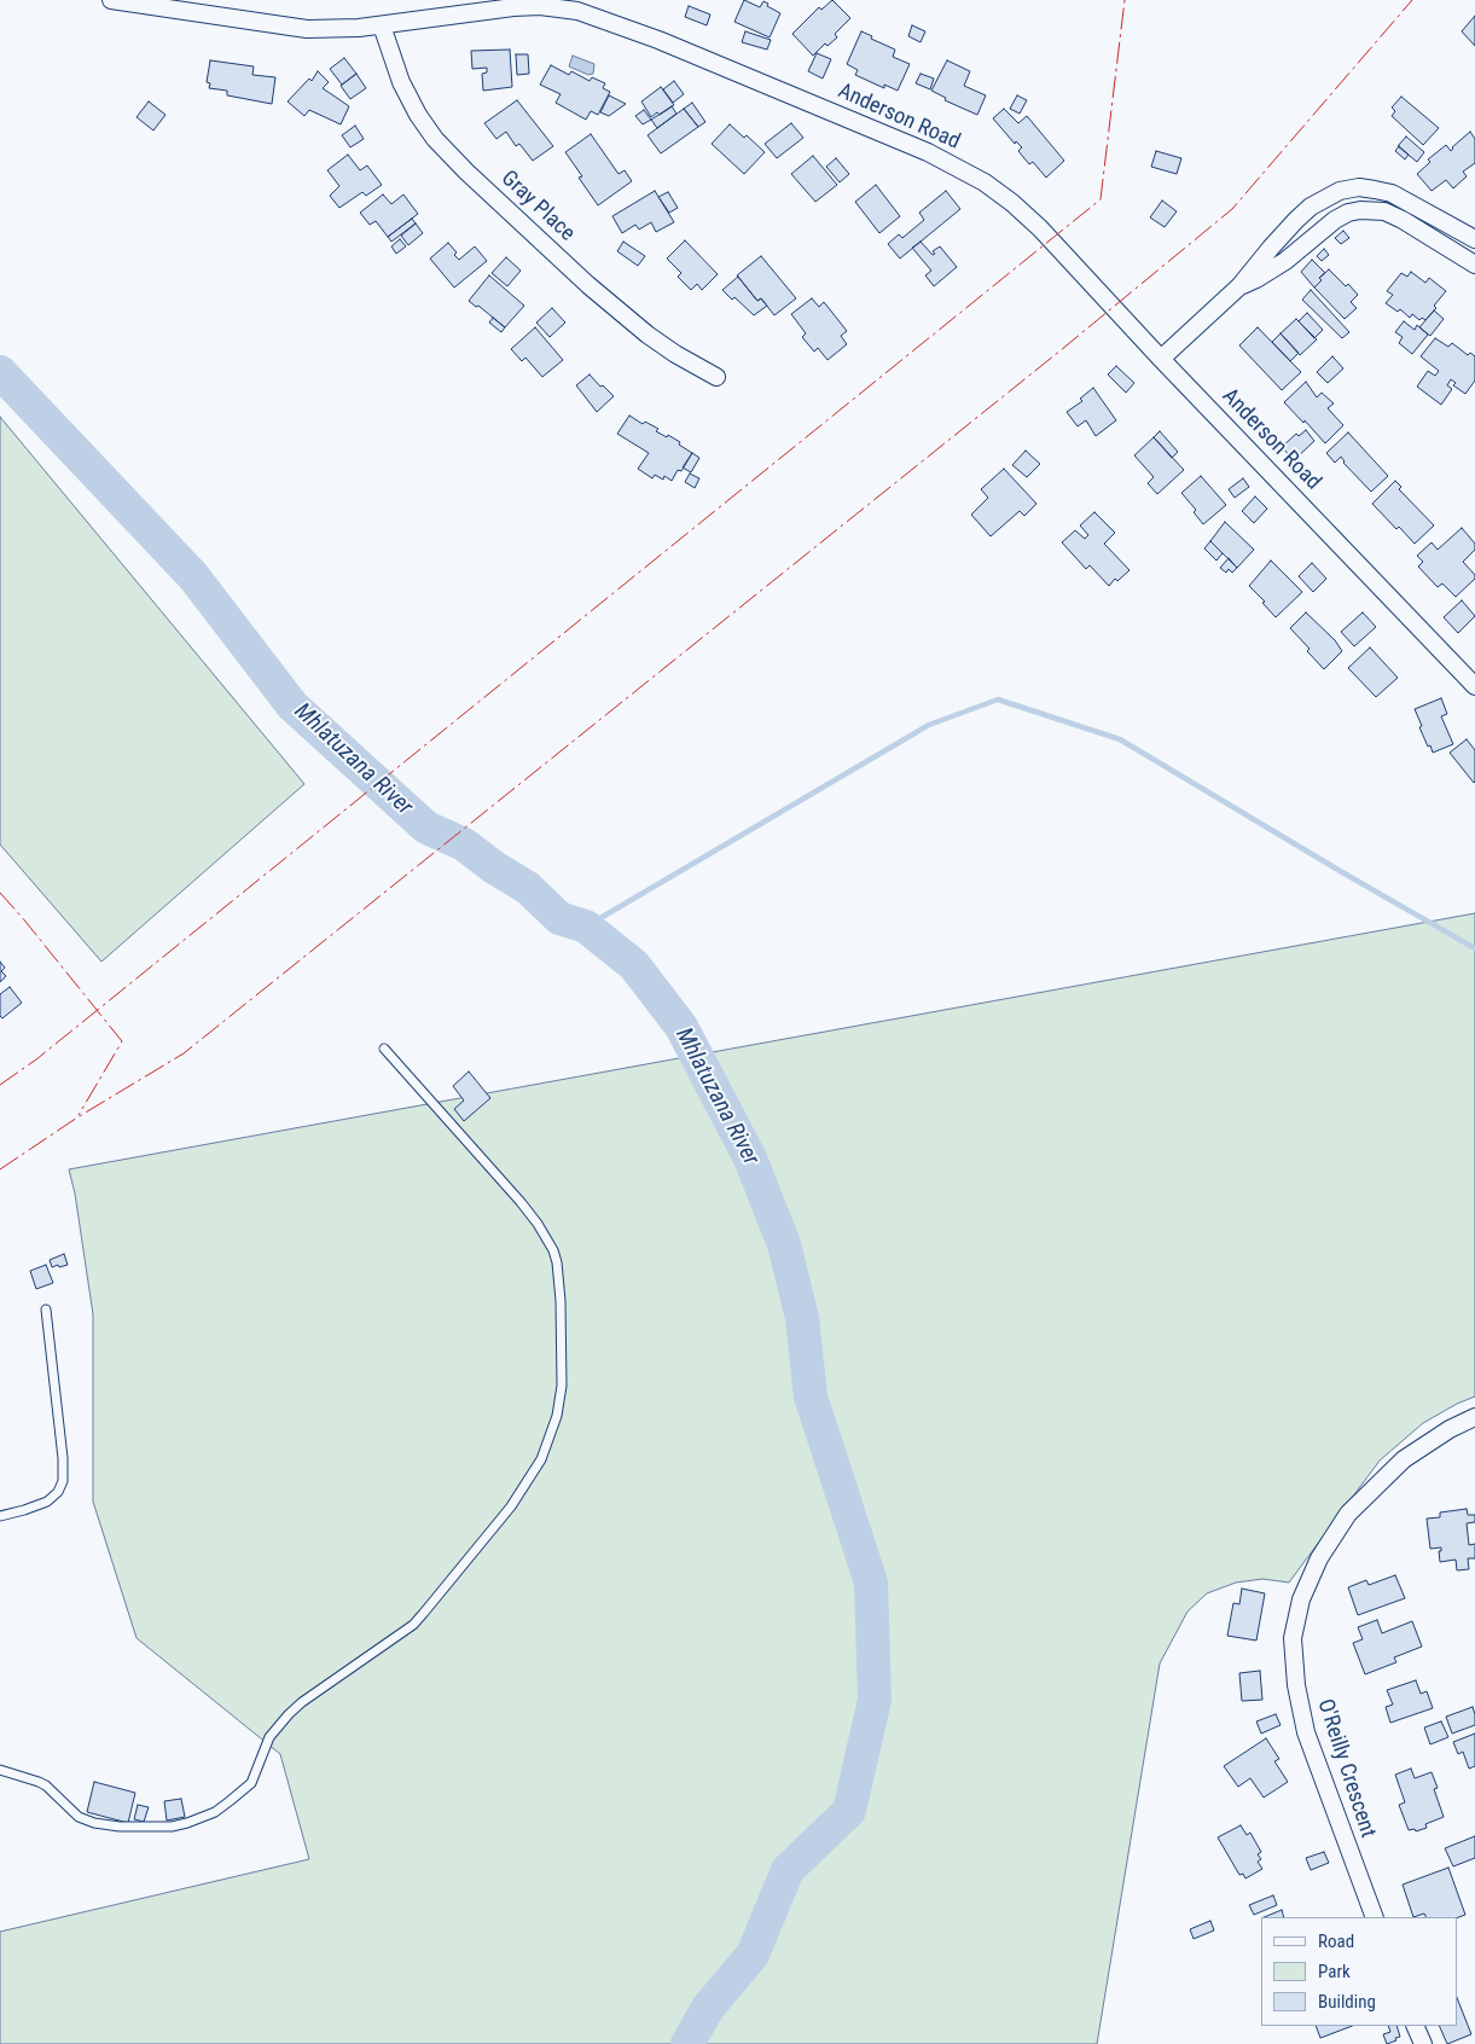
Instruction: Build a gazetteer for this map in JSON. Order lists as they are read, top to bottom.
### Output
{
  "streets": {
    "street": ["Anderson Road", "Gray Place", "O'Reilly Crescent"]
  },
  "crossings": [
    ["Anderson Road", "Gray Place"]
  ],
  "water": ["Mhlatuzana River"],
  "legend": ["Road", "Park", "Building"]
}
